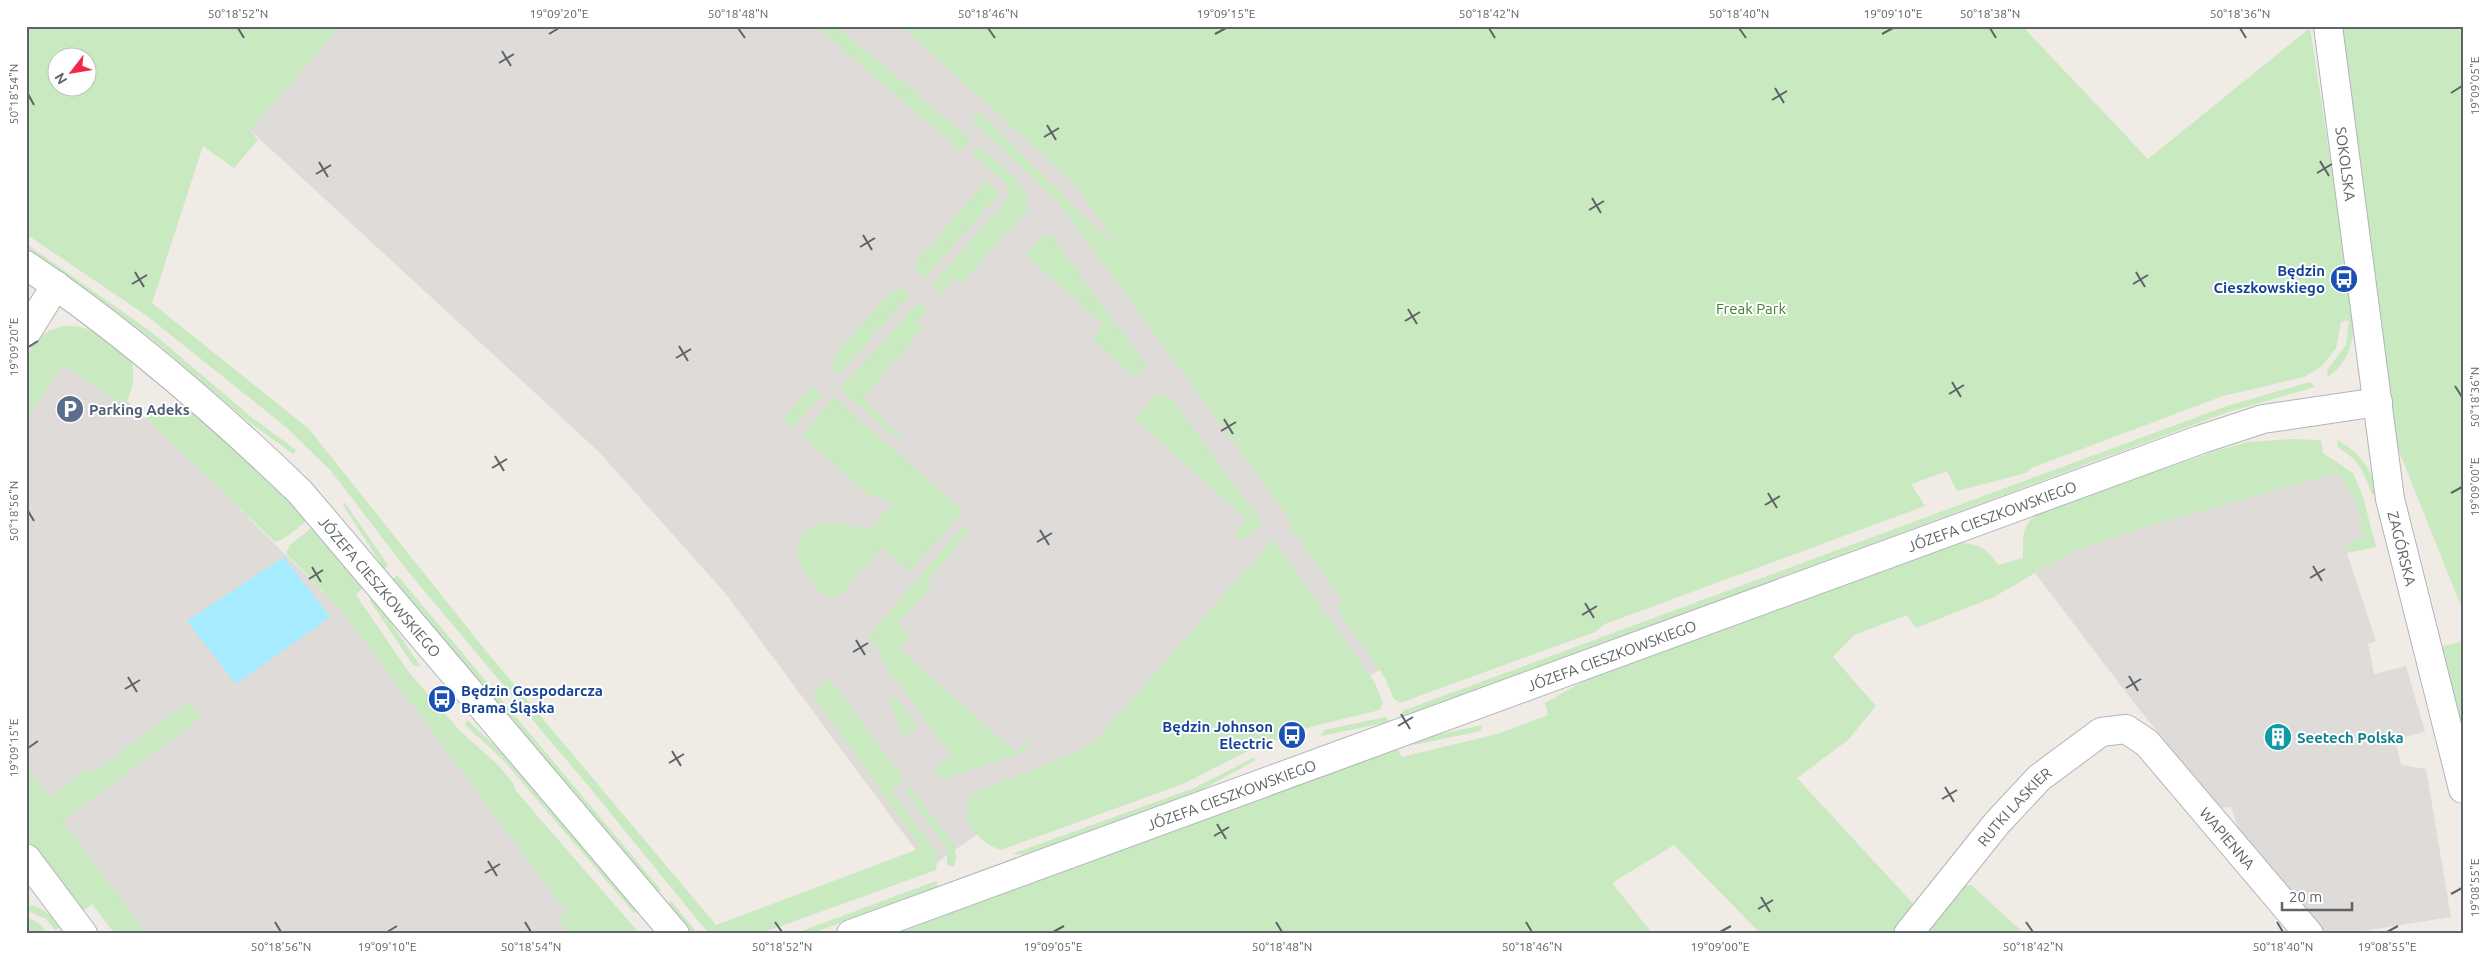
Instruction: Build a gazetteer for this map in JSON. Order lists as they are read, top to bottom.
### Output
{
  "streets": {
    "street": [
      "SOKOLSKA",
      "JÓZEFA CIESZKOWSKIEGO",
      "ZAGÓRSKA",
      "RUTKI LASKIER",
      "WAPIENNA"
    ]
  },
  "crossings": [
    ["SOKOLSKA", "ZAGÓRSKA"],
    ["JÓZEFA CIESZKOWSKIEGO", "ZAGÓRSKA"],
    ["RUTKI LASKIER", "WAPIENNA"]
  ],
  "parks": ["Freak Park"],
  "places": {
    "bus stop": ["Będzin Cieszkowskiego", "Będzin Gospodarcza Brama Śląska", "Będzin Johnson Electric"],
    "parking": ["Parking Adeks"],
    "building": ["Seetech Polska"]
  },
  "scale_bar": "20 m",
  "north": "bottom left",
  "coordinates": [
    "50°18'52\"N",
    "19°09'20\"E",
    "50°18'48\"N",
    "50°18'46\"N",
    "19°09'15\"E",
    "50°18'42\"N",
    "50°18'40\"N",
    "19°09'10\"E",
    "50°18'38\"N",
    "50°18'36\"N",
    "19°09'05\"E",
    "50°18'54\"N",
    "19°09'00\"E",
    "50°18'56\"N",
    "19°08'55\"E"
  ]
}
